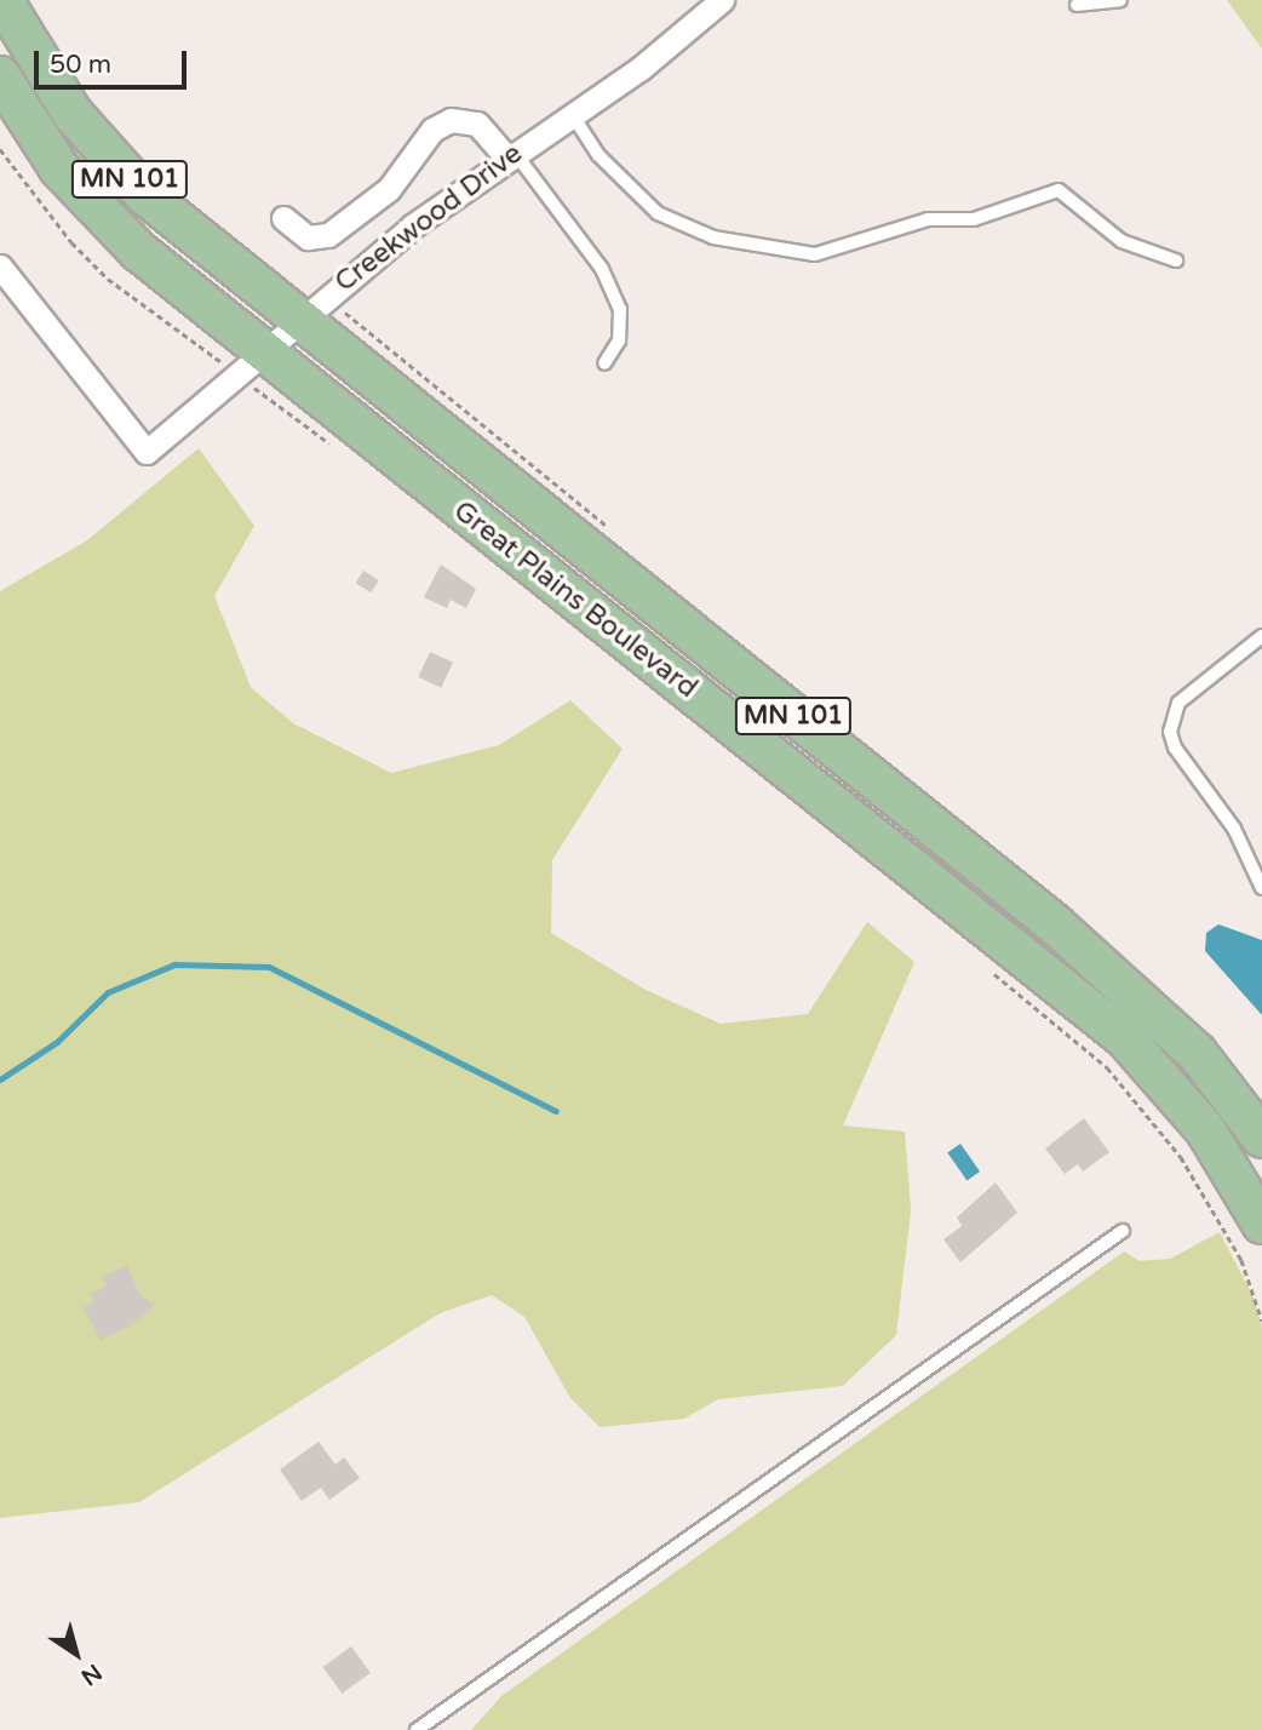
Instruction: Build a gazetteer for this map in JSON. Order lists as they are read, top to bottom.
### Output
{
  "streets": {
    "main road": ["MN 101", "Great Plains Boulevard"],
    "street": ["Creekwood Drive"]
  },
  "crossings": [
    ["Creekwood Drive", "Great Plains Boulevard"]
  ],
  "scale_bar": "50 m",
  "north": "bottom right"
}
